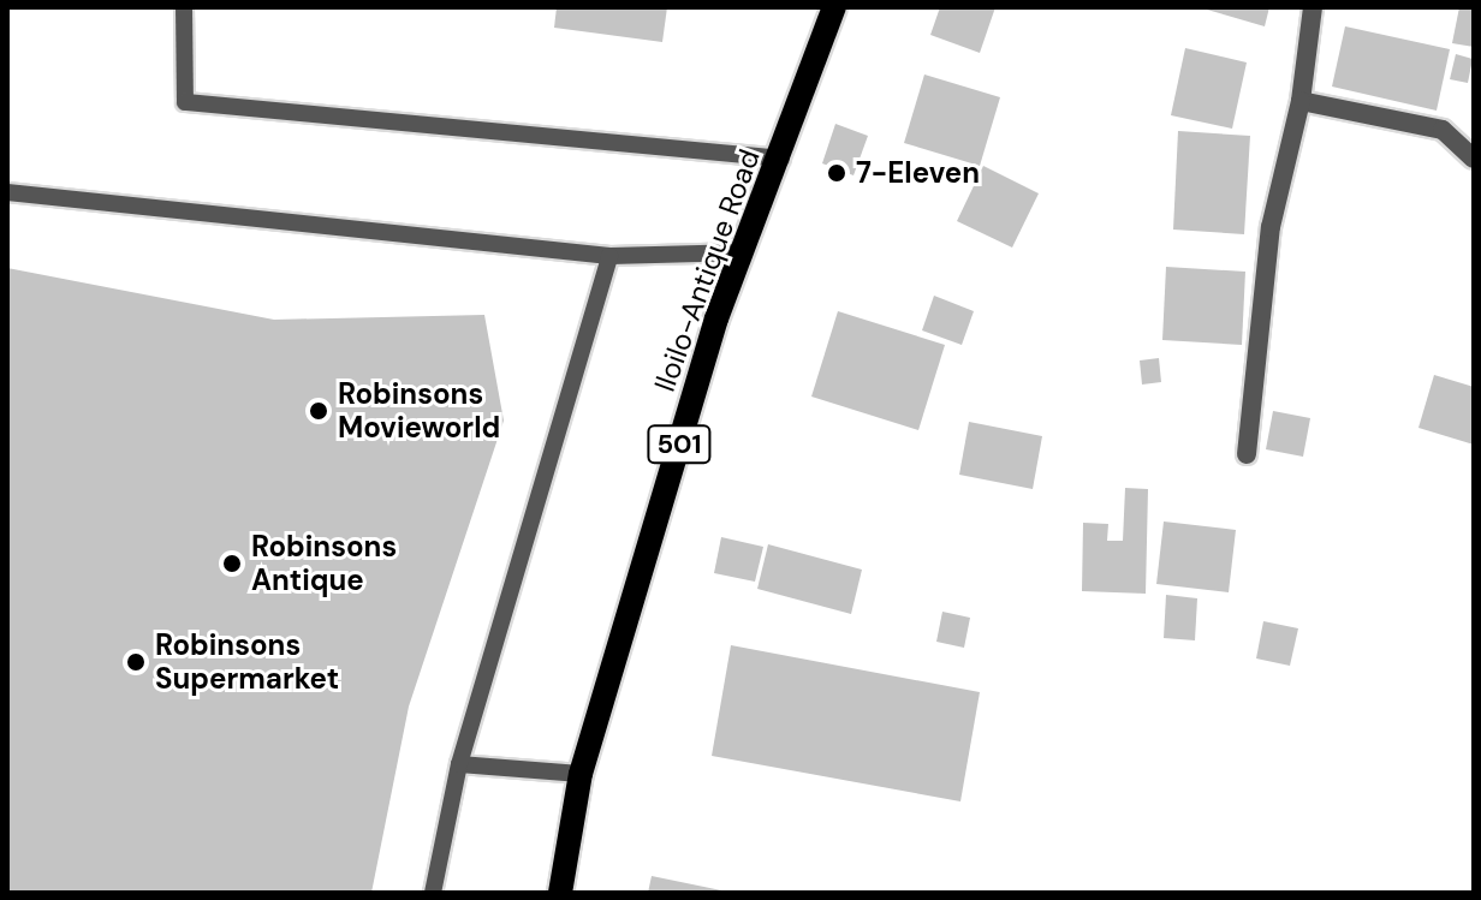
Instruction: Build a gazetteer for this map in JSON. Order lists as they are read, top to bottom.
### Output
{
  "streets": {
    "main road": ["Iloilo-Antique Road", "501"]
  },
  "places": [
    "7-Eleven",
    "Robinsons Movieworld",
    "Robinsons Antique",
    "Robinsons Supermarket"
  ]
}
